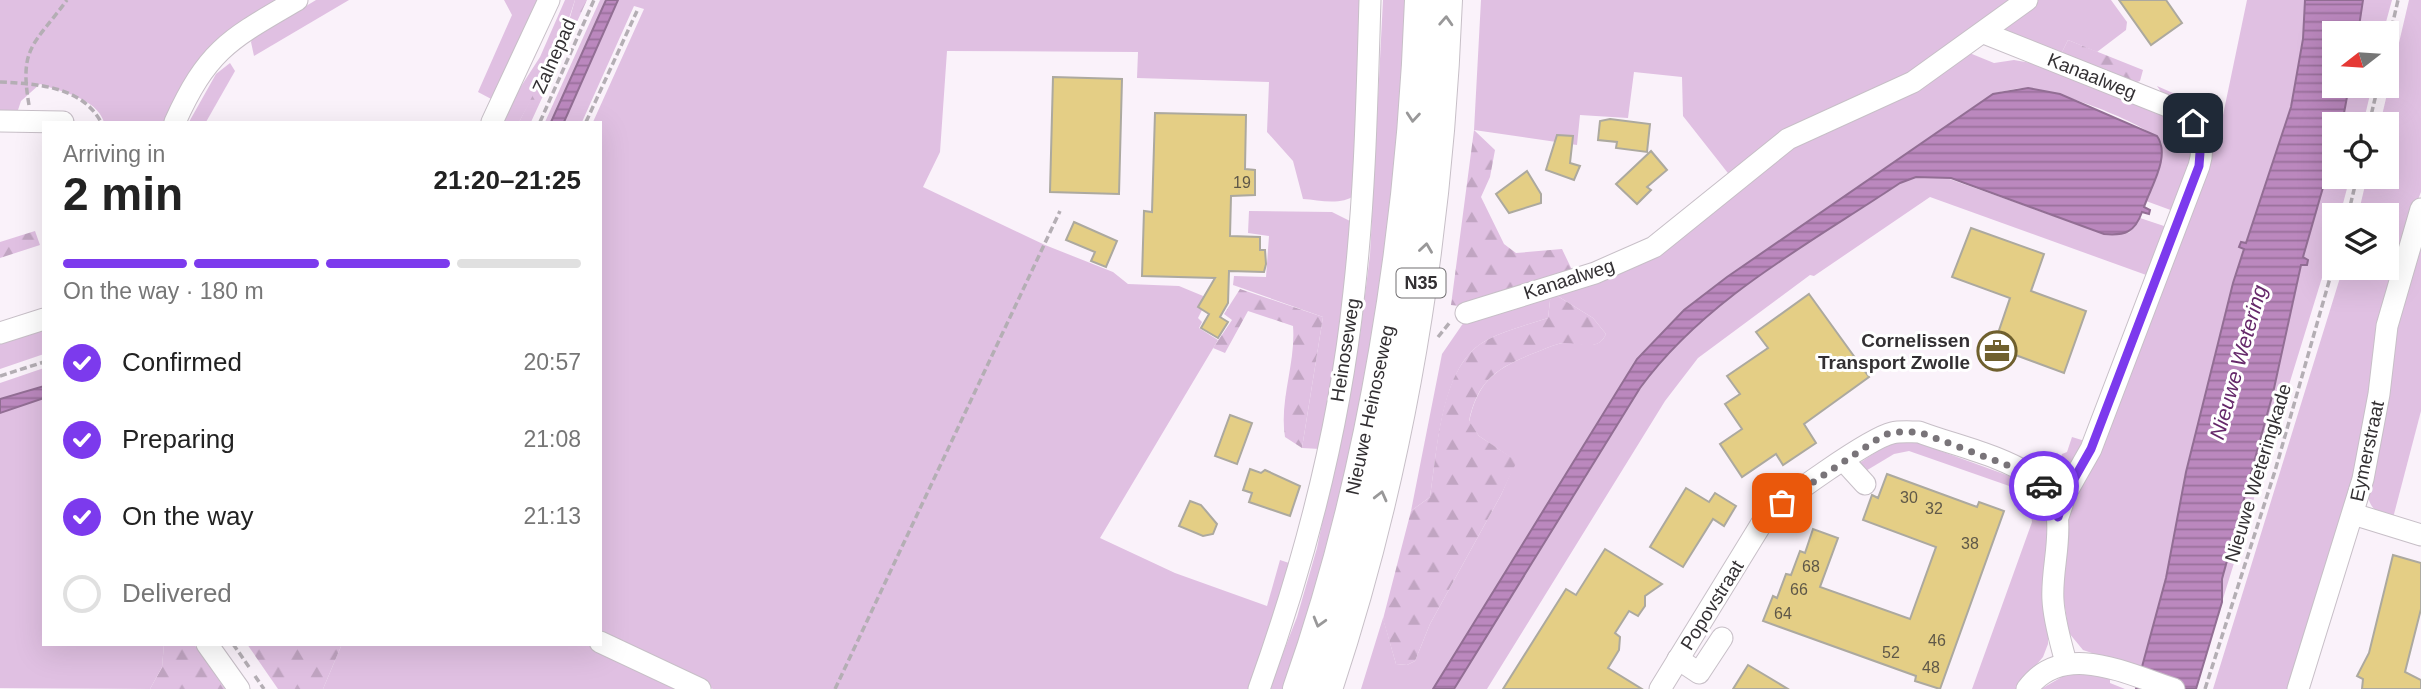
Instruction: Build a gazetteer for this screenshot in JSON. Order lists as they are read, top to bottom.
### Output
{
  "streets": {
    "highway": ["N35", "Nieuwe Heinoseweg"],
    "street": [
      "Kanaalweg",
      "Heinoseweg",
      "Eymerstraat",
      "Popovstraat"
    ],
    "path": ["Zalnepad", "Nieuwe Weteringkade"]
  },
  "crossings": [
    ["Kanaalweg", "Popovstraat"]
  ],
  "water": ["Nieuwe Wetering"],
  "places": {
    "office": ["Cornelissen Transport Zwolle"]
  },
  "house_numbers": [
    "19",
    "30",
    "32",
    "38",
    "68",
    "66",
    "64",
    "46",
    "52",
    "48"
  ],
  "north": "left",
  "page": {
    "heading": ["2 min", "Arriving in", "21:20–21:25"],
    "bar": "On the way · 180 m",
    "list": [
      ["Confirmed", "20:57"],
      ["Preparing", "21:08"],
      ["On the way", "21:13"],
      "Delivered"
    ]
  }
}
